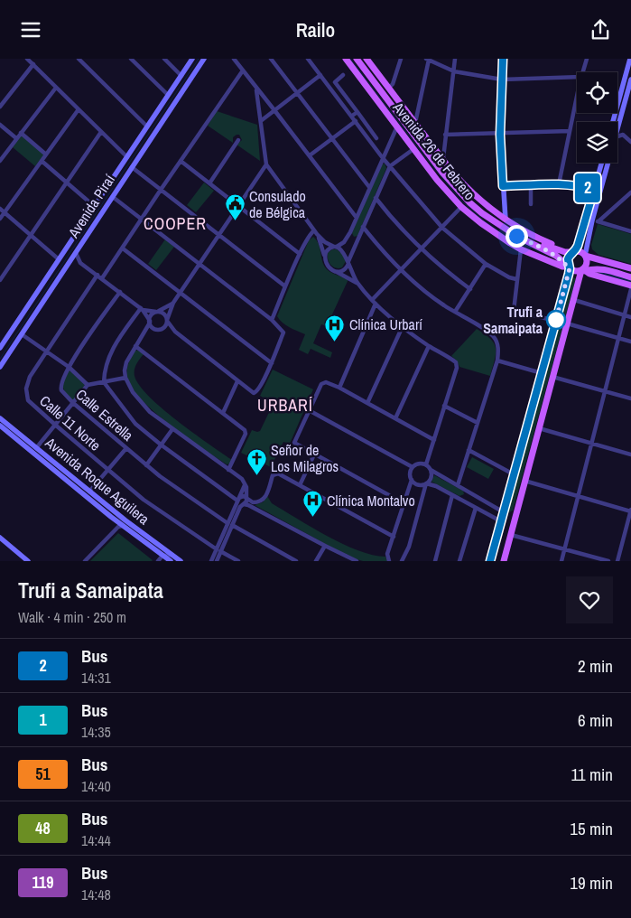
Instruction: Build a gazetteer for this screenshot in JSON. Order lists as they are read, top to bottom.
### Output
{
  "streets": {
    "main road": ["Avenida 26 de Febrero", "Avenida Piraí", "Avenida Roque Aguilera"],
    "street": ["Calle Estrella", "Calle 11 Norte"]
  },
  "districts": ["COOPER", "URBARÍ"],
  "places": {
    "public building": ["Consulado de Bélgica"],
    "other": ["Trufi a Samaipata"],
    "hospital": ["Clínica Urbarí", "Clínica Montalvo"],
    "church": ["Señor de Los Milagros"]
  },
  "lines": ["bus line 2"],
  "page": {
    "header": "Railo",
    "on_map": "2",
    "heading": ["Trufi a Samaipata", "Walk · 4 min · 250 m"],
    "list": [
      {
        "mark": "2",
        "name": "Bus",
        "note": "14:31",
        "value": "2 min"
      },
      {
        "mark": "1",
        "name": "Bus",
        "note": "14:35",
        "value": "6 min"
      },
      {
        "mark": "51",
        "name": "Bus",
        "note": "14:40",
        "value": "11 min"
      },
      {
        "mark": "48",
        "name": "Bus",
        "note": "14:44",
        "value": "15 min"
      },
      {
        "mark": "119",
        "name": "Bus",
        "note": "14:48",
        "value": "19 min"
      }
    ]
  }
}
